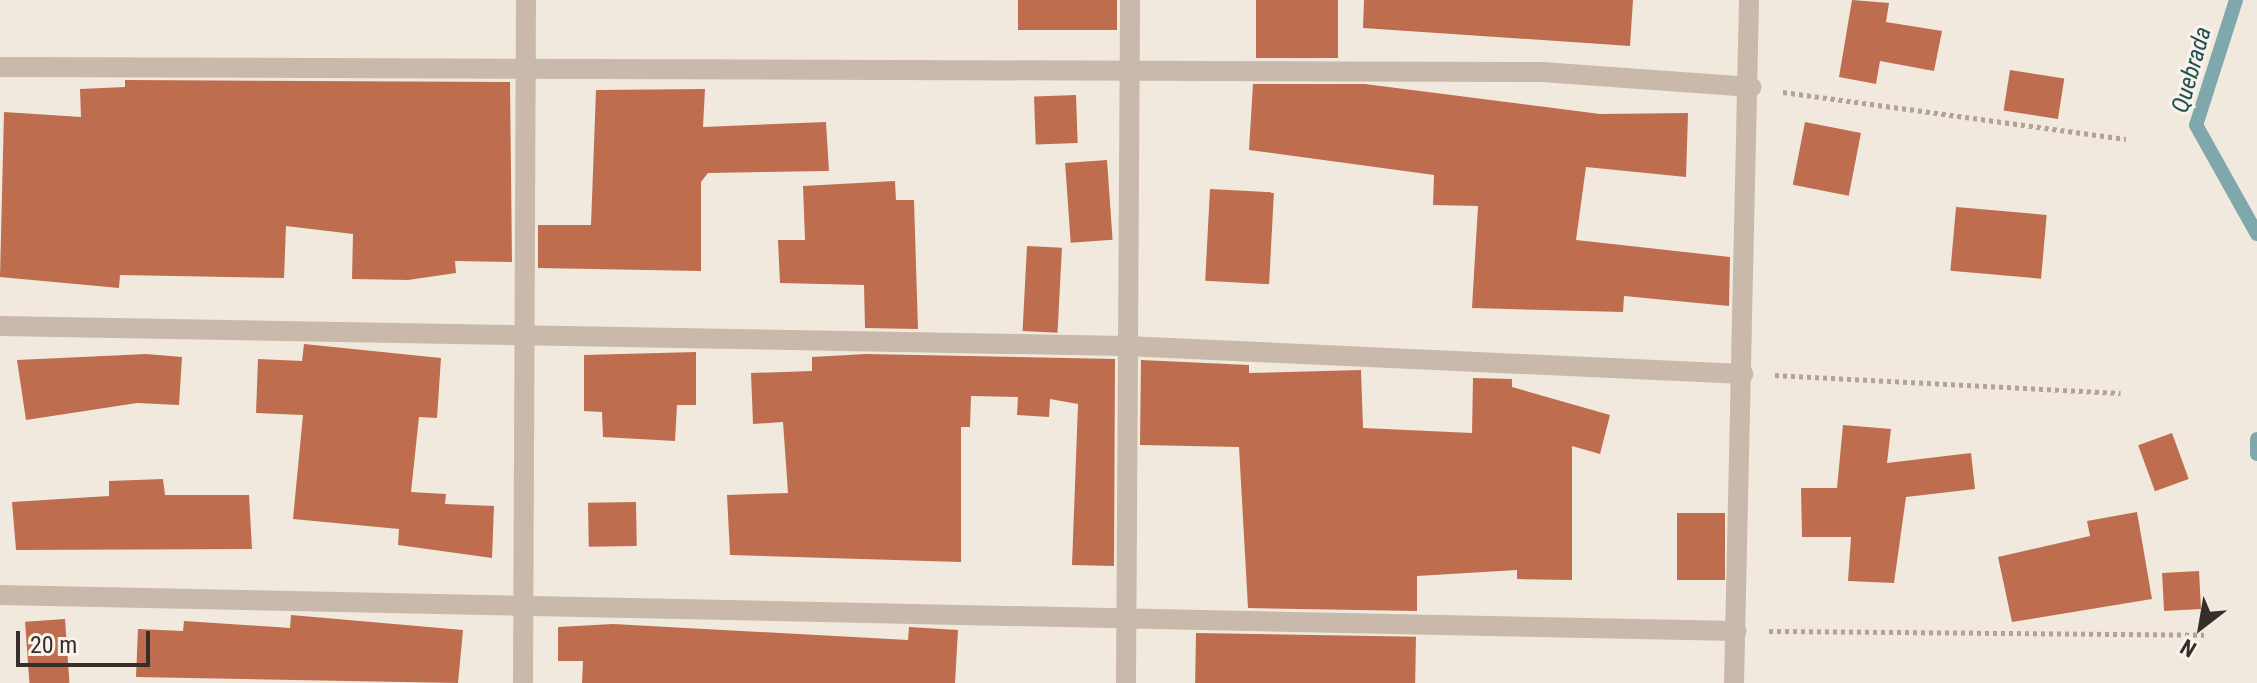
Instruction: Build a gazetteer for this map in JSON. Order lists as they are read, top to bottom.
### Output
{
  "water": ["Quebrada"],
  "scale_bar": "20 m",
  "north": "bottom left"
}
